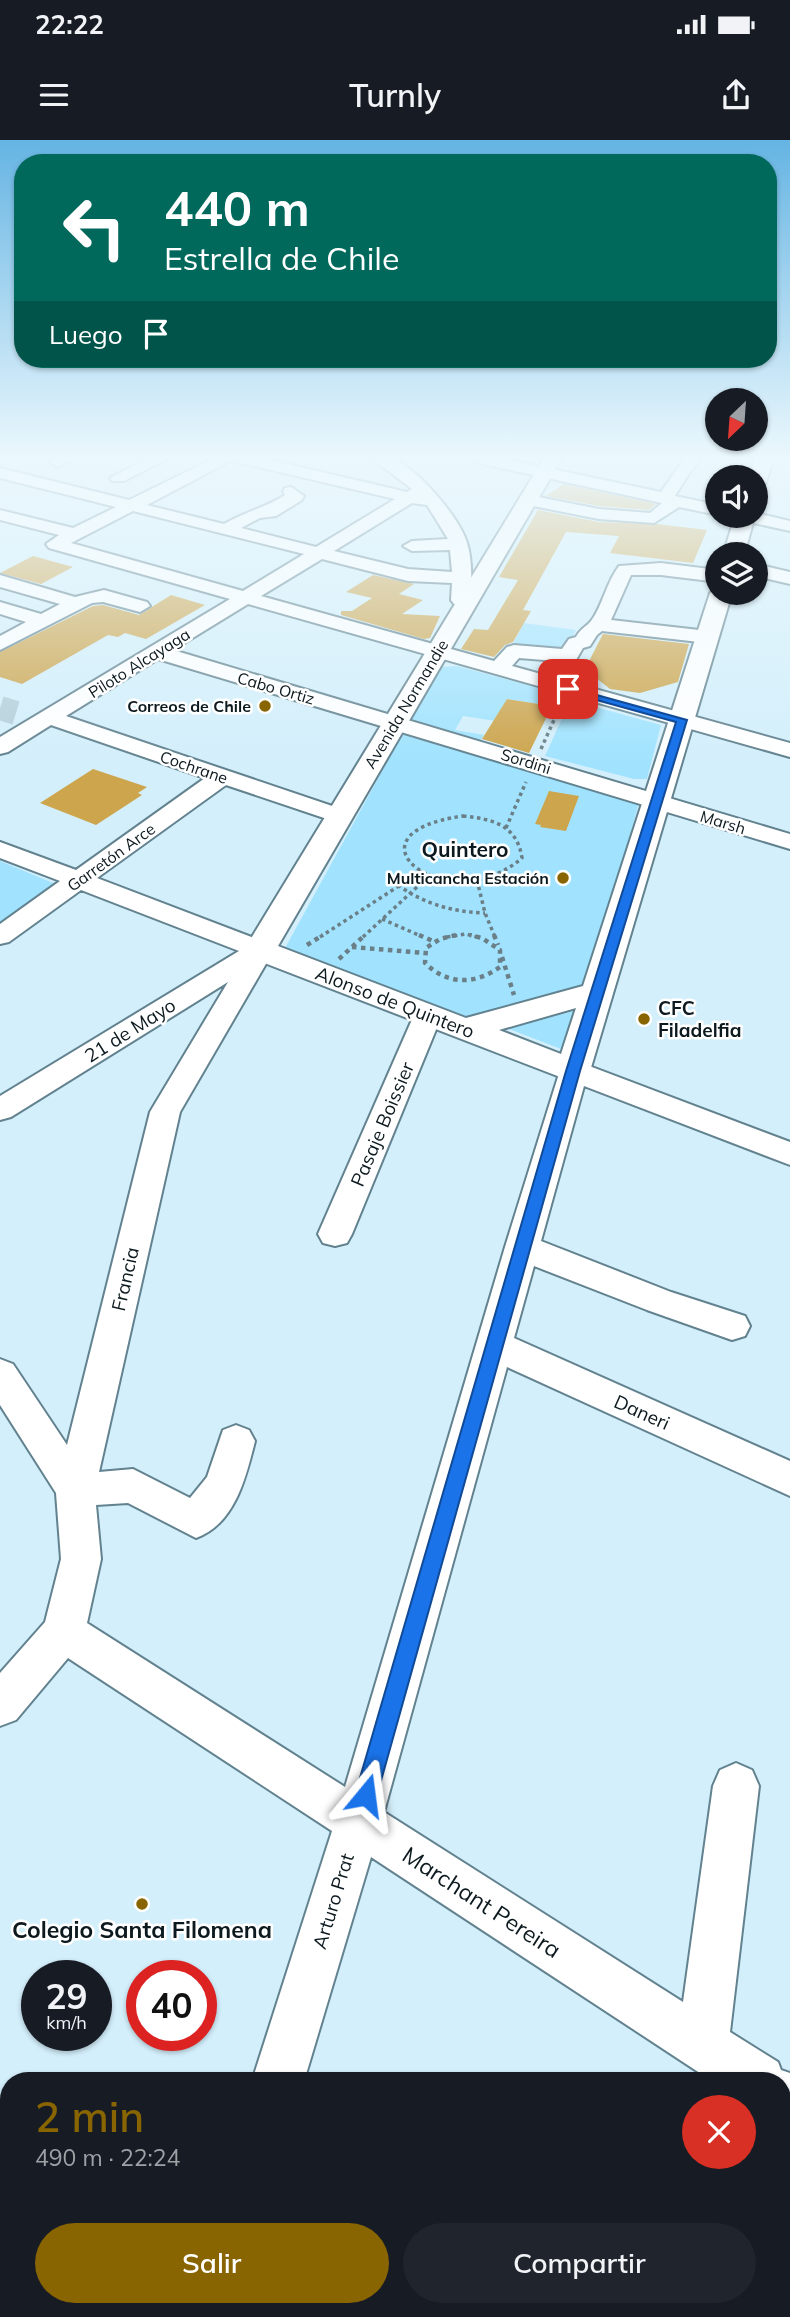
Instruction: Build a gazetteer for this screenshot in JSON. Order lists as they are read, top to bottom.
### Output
{
  "streets": {
    "main road": ["Avenida Normandie", "Alonso de Quintero", "Arturo Prat"],
    "street": [
      "Piloto Alcayaga",
      "Cabo Ortiz",
      "Sordini",
      "Cochrane",
      "Marsh",
      "Garretón Arce",
      "21 de Mayo",
      "Pasaje Boissier",
      "Francia",
      "Daneri",
      "Marchant Pereira"
    ]
  },
  "crossings": [
    ["Piloto Alcayaga", "Cabo Ortiz"],
    ["Piloto Alcayaga", "Cochrane"],
    ["Cabo Ortiz", "Avenida Normandie"],
    ["Cabo Ortiz", "Sordini"],
    ["Avenida Normandie", "Sordini"],
    ["Avenida Normandie", "Cochrane"],
    ["Avenida Normandie", "Alonso de Quintero"],
    ["Avenida Normandie", "21 de Mayo"],
    ["Avenida Normandie", "Francia"],
    ["Sordini", "Marsh"],
    ["Sordini", "Arturo Prat"],
    ["Cochrane", "Garretón Arce"],
    ["Marsh", "Arturo Prat"],
    ["Garretón Arce", "Alonso de Quintero"],
    ["Alonso de Quintero", "21 de Mayo"],
    ["Alonso de Quintero", "Pasaje Boissier"],
    ["Alonso de Quintero", "Francia"],
    ["Alonso de Quintero", "Arturo Prat"],
    ["21 de Mayo", "Francia"],
    ["Francia", "Marchant Pereira"],
    ["Daneri", "Arturo Prat"],
    ["Arturo Prat", "Marchant Pereira"]
  ],
  "districts": ["Quintero"],
  "places": [
    "Correos de Chile",
    "Multicancha Estación",
    "CFC Filadelfia",
    "Colegio Santa Filomena"
  ],
  "north": "bottom left",
  "page": {
    "status": "22:22",
    "header": "Turnly",
    "turn": ["440 m", "Estrella de Chile"],
    "then": "Luego",
    "speed": "29 km/h",
    "limit": "40",
    "heading": ["2 min", "490 m · 22:24"],
    "buttons": ["Salir", "Compartir"]
  }
}
